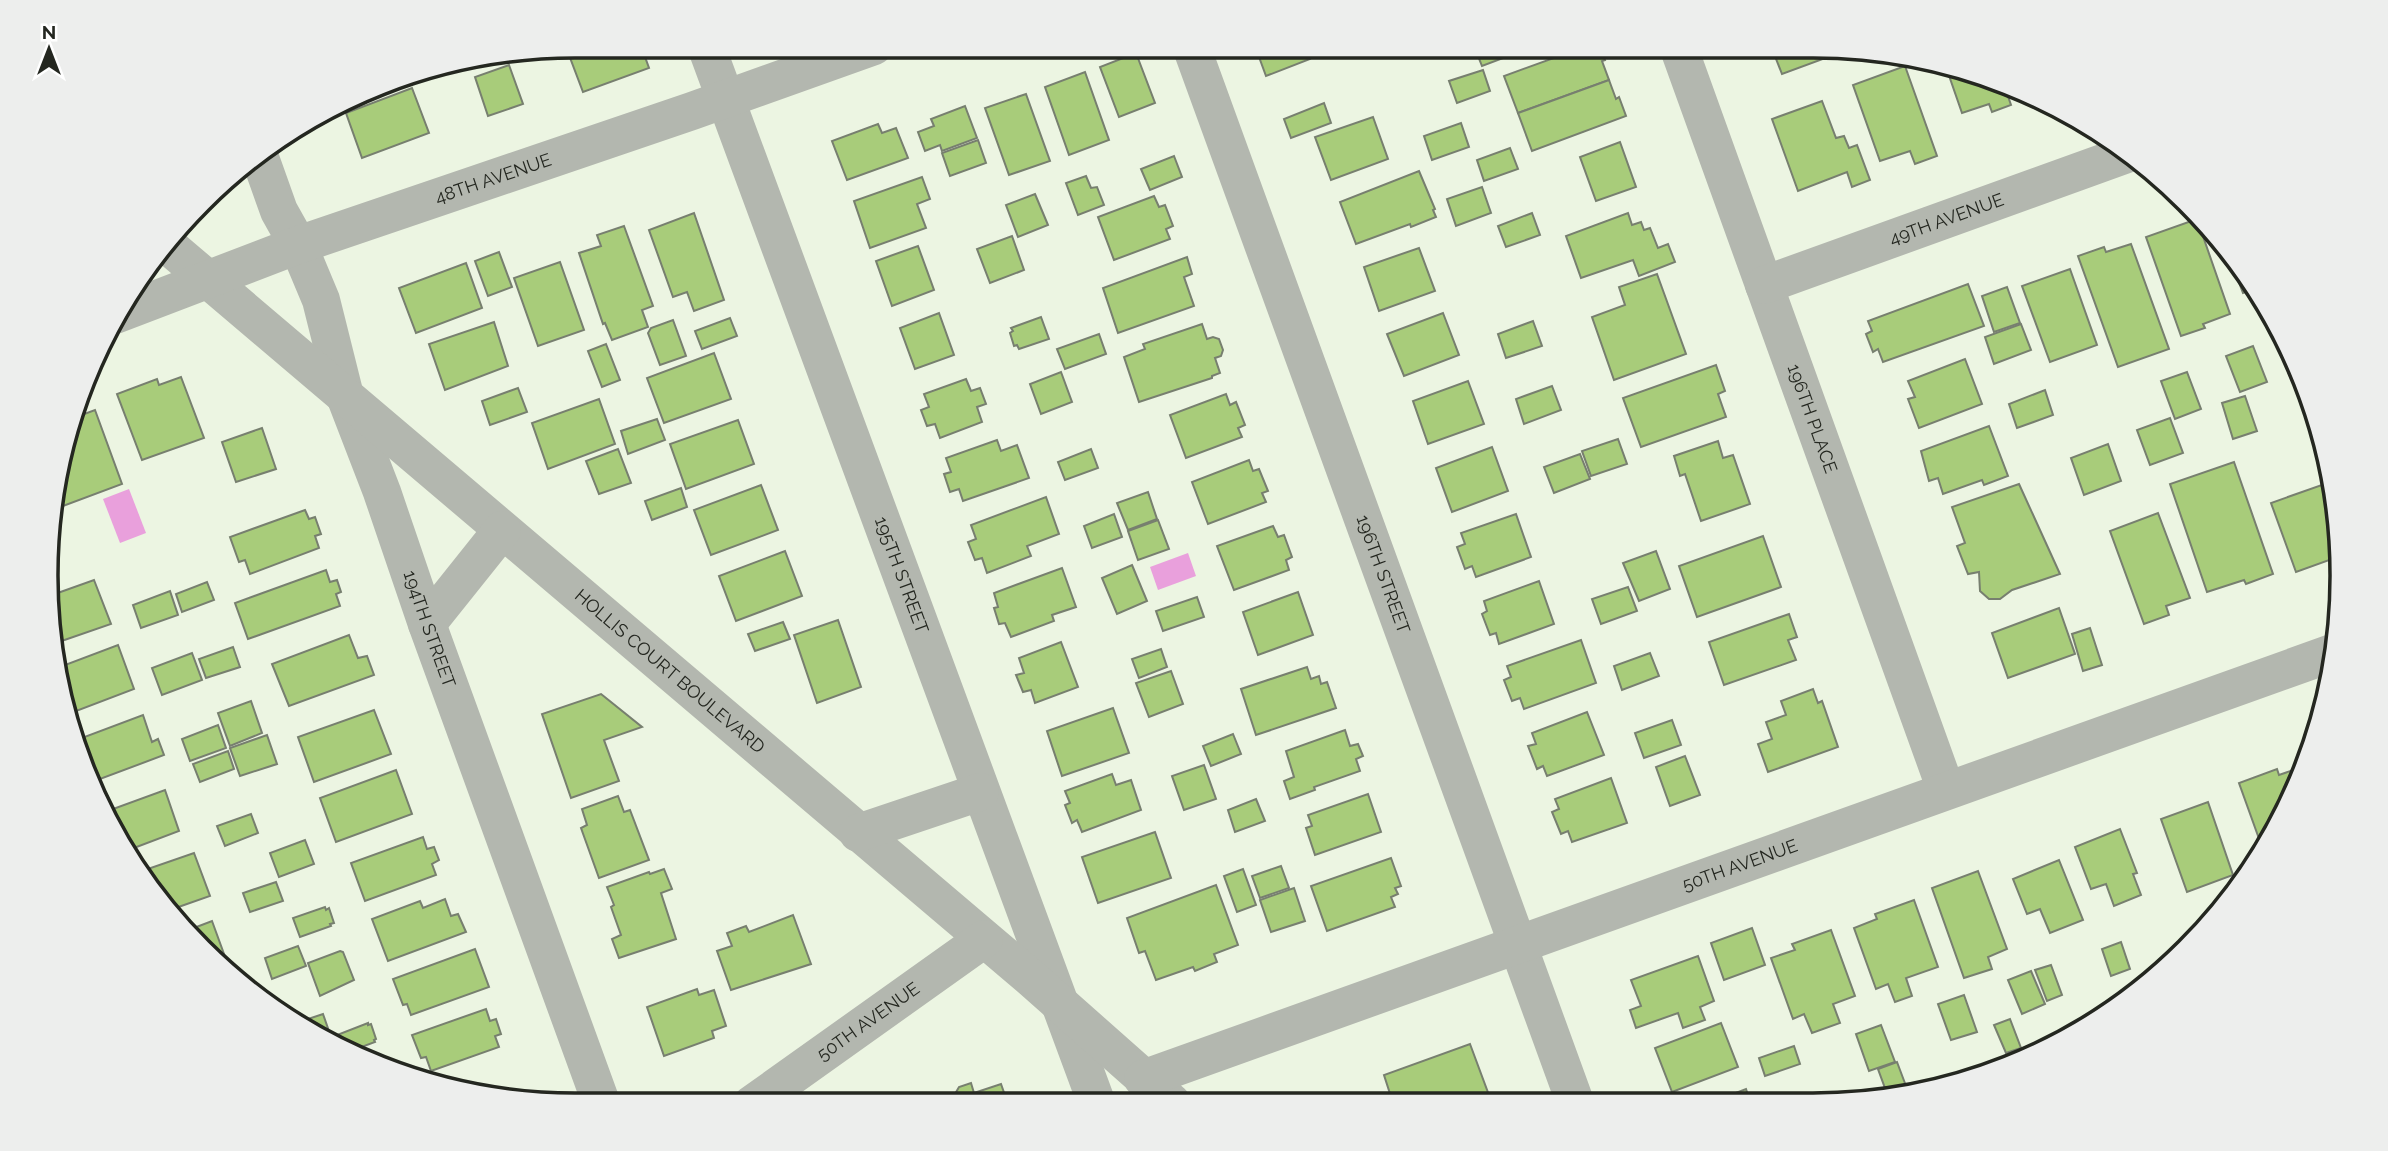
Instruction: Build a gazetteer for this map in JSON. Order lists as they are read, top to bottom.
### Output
{
  "streets": {
    "street": [
      "48TH AVENUE",
      "49TH AVENUE",
      "196TH PLACE",
      "196TH STREET",
      "195TH STREET",
      "194TH STREET",
      "HOLLIS COURT BOULEVARD",
      "50TH AVENUE"
    ]
  },
  "crossings": [
    ["48TH AVENUE", "195TH STREET"],
    ["48TH AVENUE", "194TH STREET"],
    ["48TH AVENUE", "HOLLIS COURT BOULEVARD"],
    ["49TH AVENUE", "196TH PLACE"],
    ["196TH PLACE", "50TH AVENUE"],
    ["196TH STREET", "50TH AVENUE"],
    ["195TH STREET", "HOLLIS COURT BOULEVARD"],
    ["194TH STREET", "HOLLIS COURT BOULEVARD"],
    ["HOLLIS COURT BOULEVARD", "50TH AVENUE"]
  ],
  "north": "top"
}
